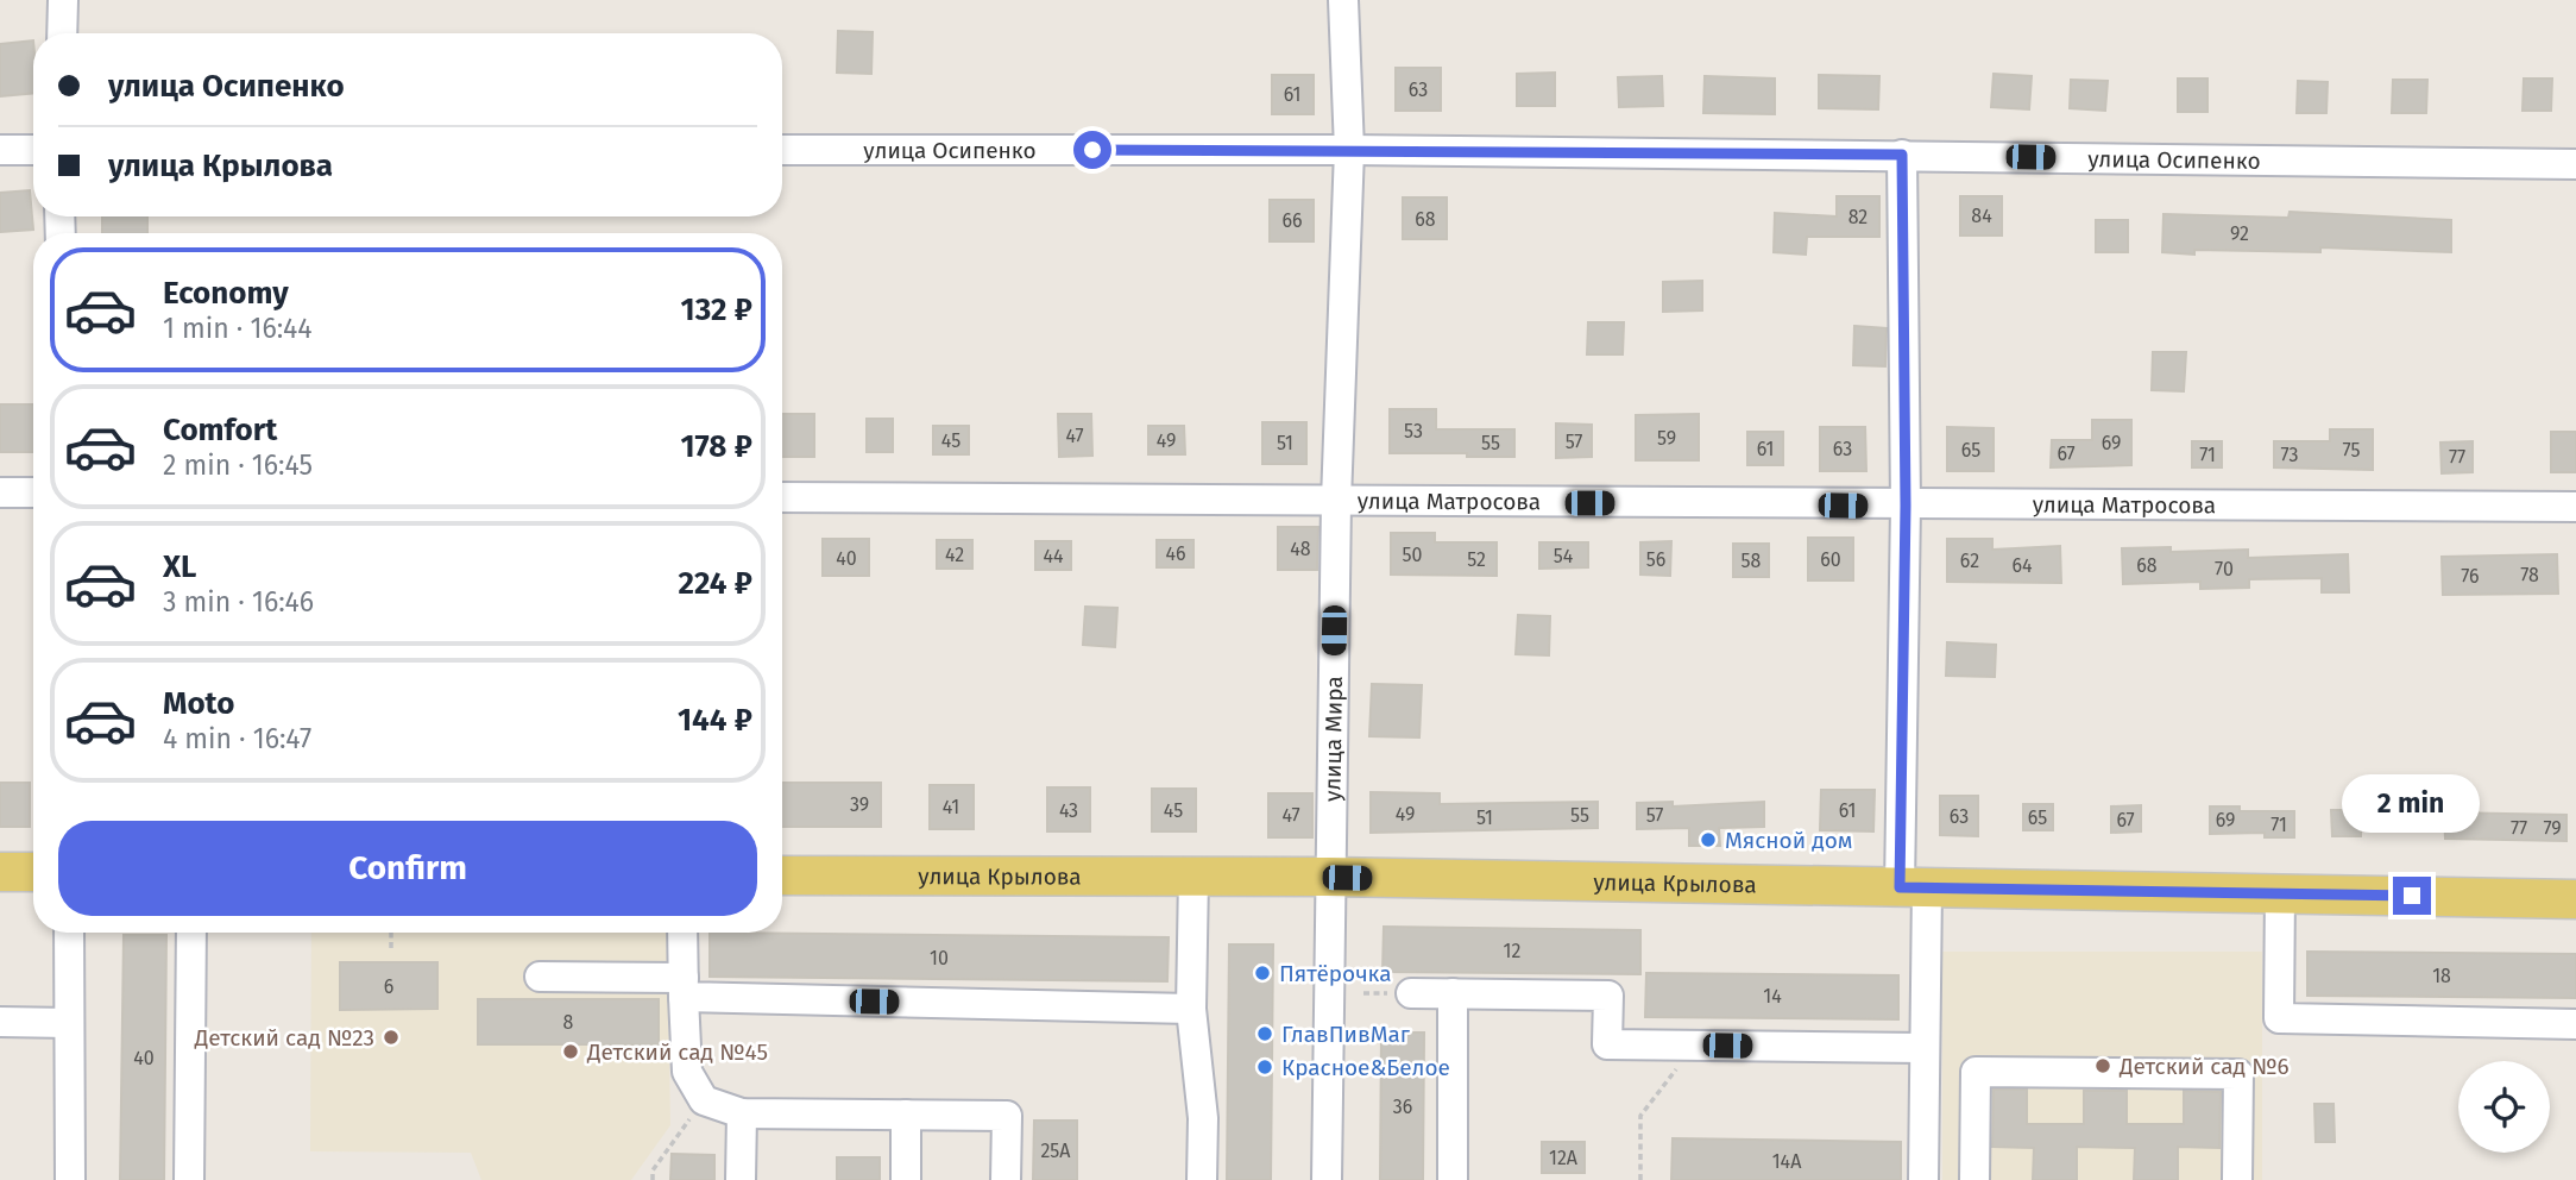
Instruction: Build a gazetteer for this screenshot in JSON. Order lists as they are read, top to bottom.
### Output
{
  "streets": {
    "main road": ["улица Крылова"],
    "street": ["улица Осипенко", "улица Матросова", "улица Мира"]
  },
  "crossings": [
    ["улица Осипенко", "улица Мира"],
    ["улица Матросова", "улица Мира"],
    ["улица Мира", "улица Крылова"]
  ],
  "places": [
    "Мясной дом",
    "Пятёрочка",
    "ГлавПивМаг",
    "Детский сад №23",
    "Детский сад №45",
    "Детский сад №6",
    "Красное&Белое"
  ],
  "house_numbers": [
    "63",
    "61",
    "84",
    "82",
    "68",
    "66",
    "92",
    "53",
    "47",
    "59",
    "45",
    "49",
    "57",
    "51",
    "55",
    "69",
    "61",
    "63",
    "65",
    "75",
    "67",
    "71",
    "73",
    "77",
    "48",
    "46",
    "42",
    "50",
    "44",
    "54",
    "40",
    "52",
    "56",
    "60",
    "58",
    "62",
    "64",
    "68",
    "70",
    "78",
    "76",
    "39",
    "41",
    "43",
    "45",
    "61",
    "49",
    "47",
    "55",
    "57",
    "63",
    "51",
    "65",
    "67",
    "69",
    "71",
    "77",
    "79",
    "12",
    "10",
    "18",
    "6",
    "14",
    "8",
    "40",
    "36",
    "25А",
    "12А",
    "14А"
  ],
  "page": {
    "banner": ["улица Осипенко", "улица Крылова"],
    "list": [
      {
        "name": "Economy",
        "note": "1 min · 16:44",
        "value": "132 ₽"
      },
      {
        "name": "Comfort",
        "note": "2 min · 16:45",
        "value": "178 ₽"
      },
      {
        "name": "XL",
        "note": "3 min · 16:46",
        "value": "224 ₽"
      },
      {
        "name": "Moto",
        "note": "4 min · 16:47",
        "value": "144 ₽"
      }
    ],
    "bubble": "2 min",
    "buttons": "Confirm"
  }
}
